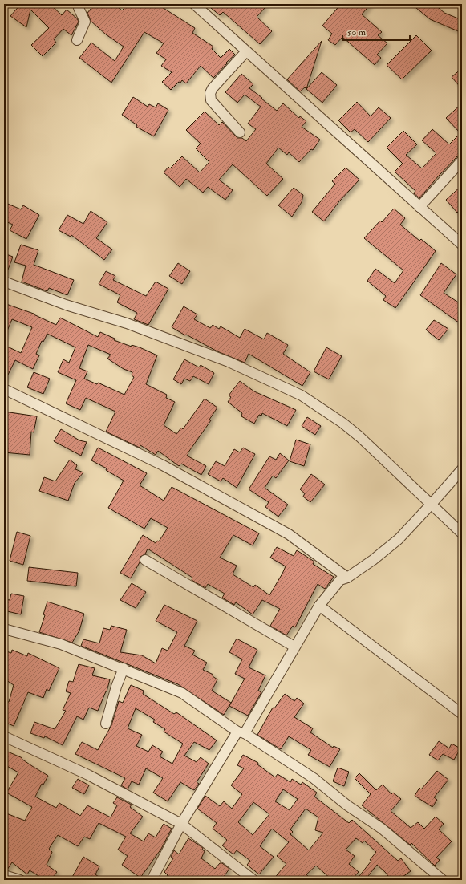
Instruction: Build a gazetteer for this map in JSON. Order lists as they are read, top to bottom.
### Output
{
  "scale_bar": "50 m"
}
